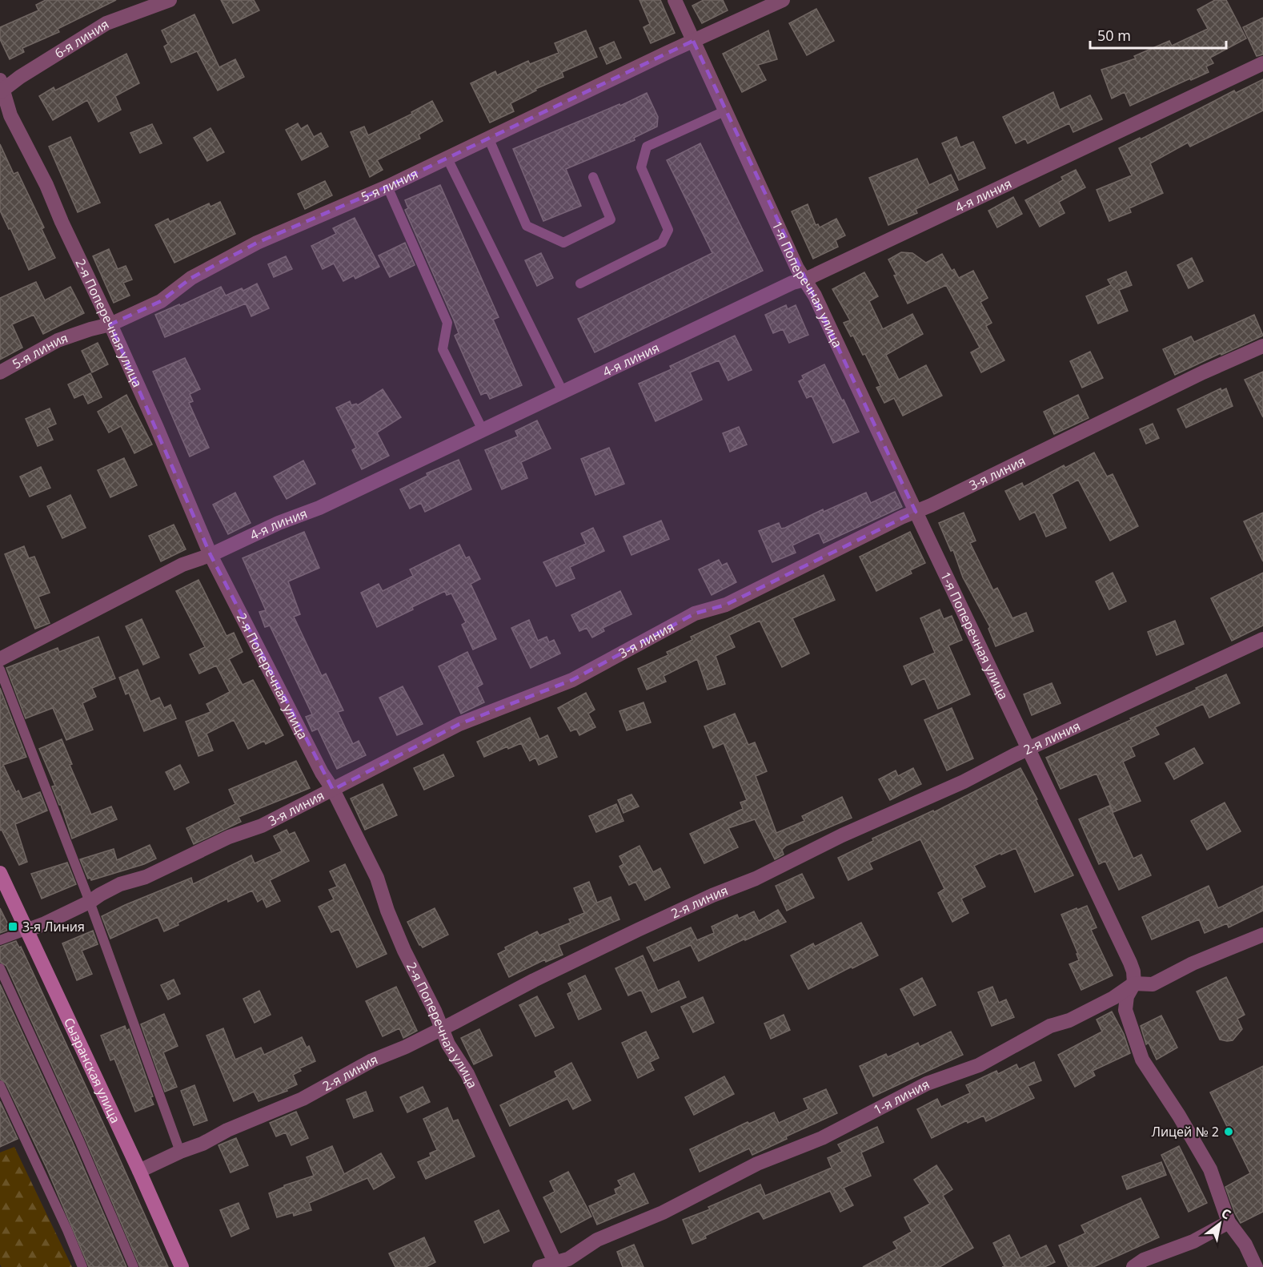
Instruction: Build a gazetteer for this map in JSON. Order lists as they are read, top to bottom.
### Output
{
  "streets": {
    "street": [
      "6-я линия",
      "5-я линия",
      "4-я линия",
      "1-я Поперечная улица",
      "2-я Поперечная улица",
      "3-я линия",
      "2-я линия",
      "Сызранская улица",
      "1-я линия"
    ]
  },
  "crossings": [
    ["6-я линия", "2-я Поперечная улица"],
    ["5-я линия", "1-я Поперечная улица"],
    ["5-я линия", "2-я Поперечная улица"],
    ["4-я линия", "1-я Поперечная улица"],
    ["4-я линия", "2-я Поперечная улица"],
    ["1-я Поперечная улица", "3-я линия"],
    ["1-я Поперечная улица", "2-я линия"],
    ["1-я Поперечная улица", "1-я линия"],
    ["2-я Поперечная улица", "3-я линия"],
    ["2-я Поперечная улица", "2-я линия"],
    ["2-я Поперечная улица", "1-я линия"],
    ["3-я линия", "Сызранская улица"],
    ["2-я линия", "Сызранская улица"]
  ],
  "places": {
    "transit": ["3-я Линия"],
    "other": ["Лицей № 2"]
  },
  "scale_bar": "50 m",
  "north": "top right"
}
